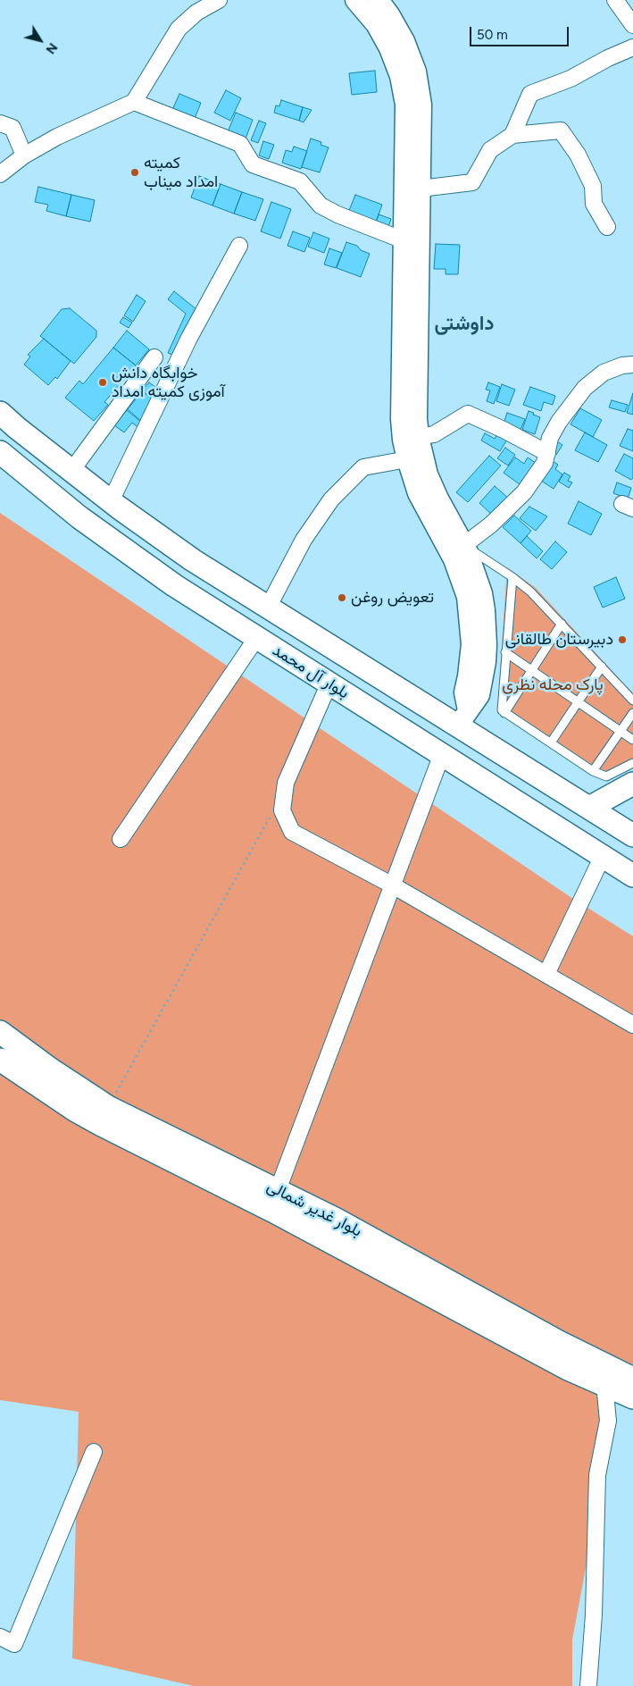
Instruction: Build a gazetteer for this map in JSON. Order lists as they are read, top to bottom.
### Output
{
  "streets": {
    "main road": ["بلوار آل محمد", "بلوار غدیر شمالی"]
  },
  "districts": ["داوشتی"],
  "parks": ["پارک محله نظری"],
  "places": [
    "کمیته امداد میناب",
    "خوابگاه دانش آموزی کمیته امداد",
    "تعویض روغن",
    "دبیرستان طالقانی"
  ],
  "scale_bar": "50 m",
  "north": "bottom right"
}
